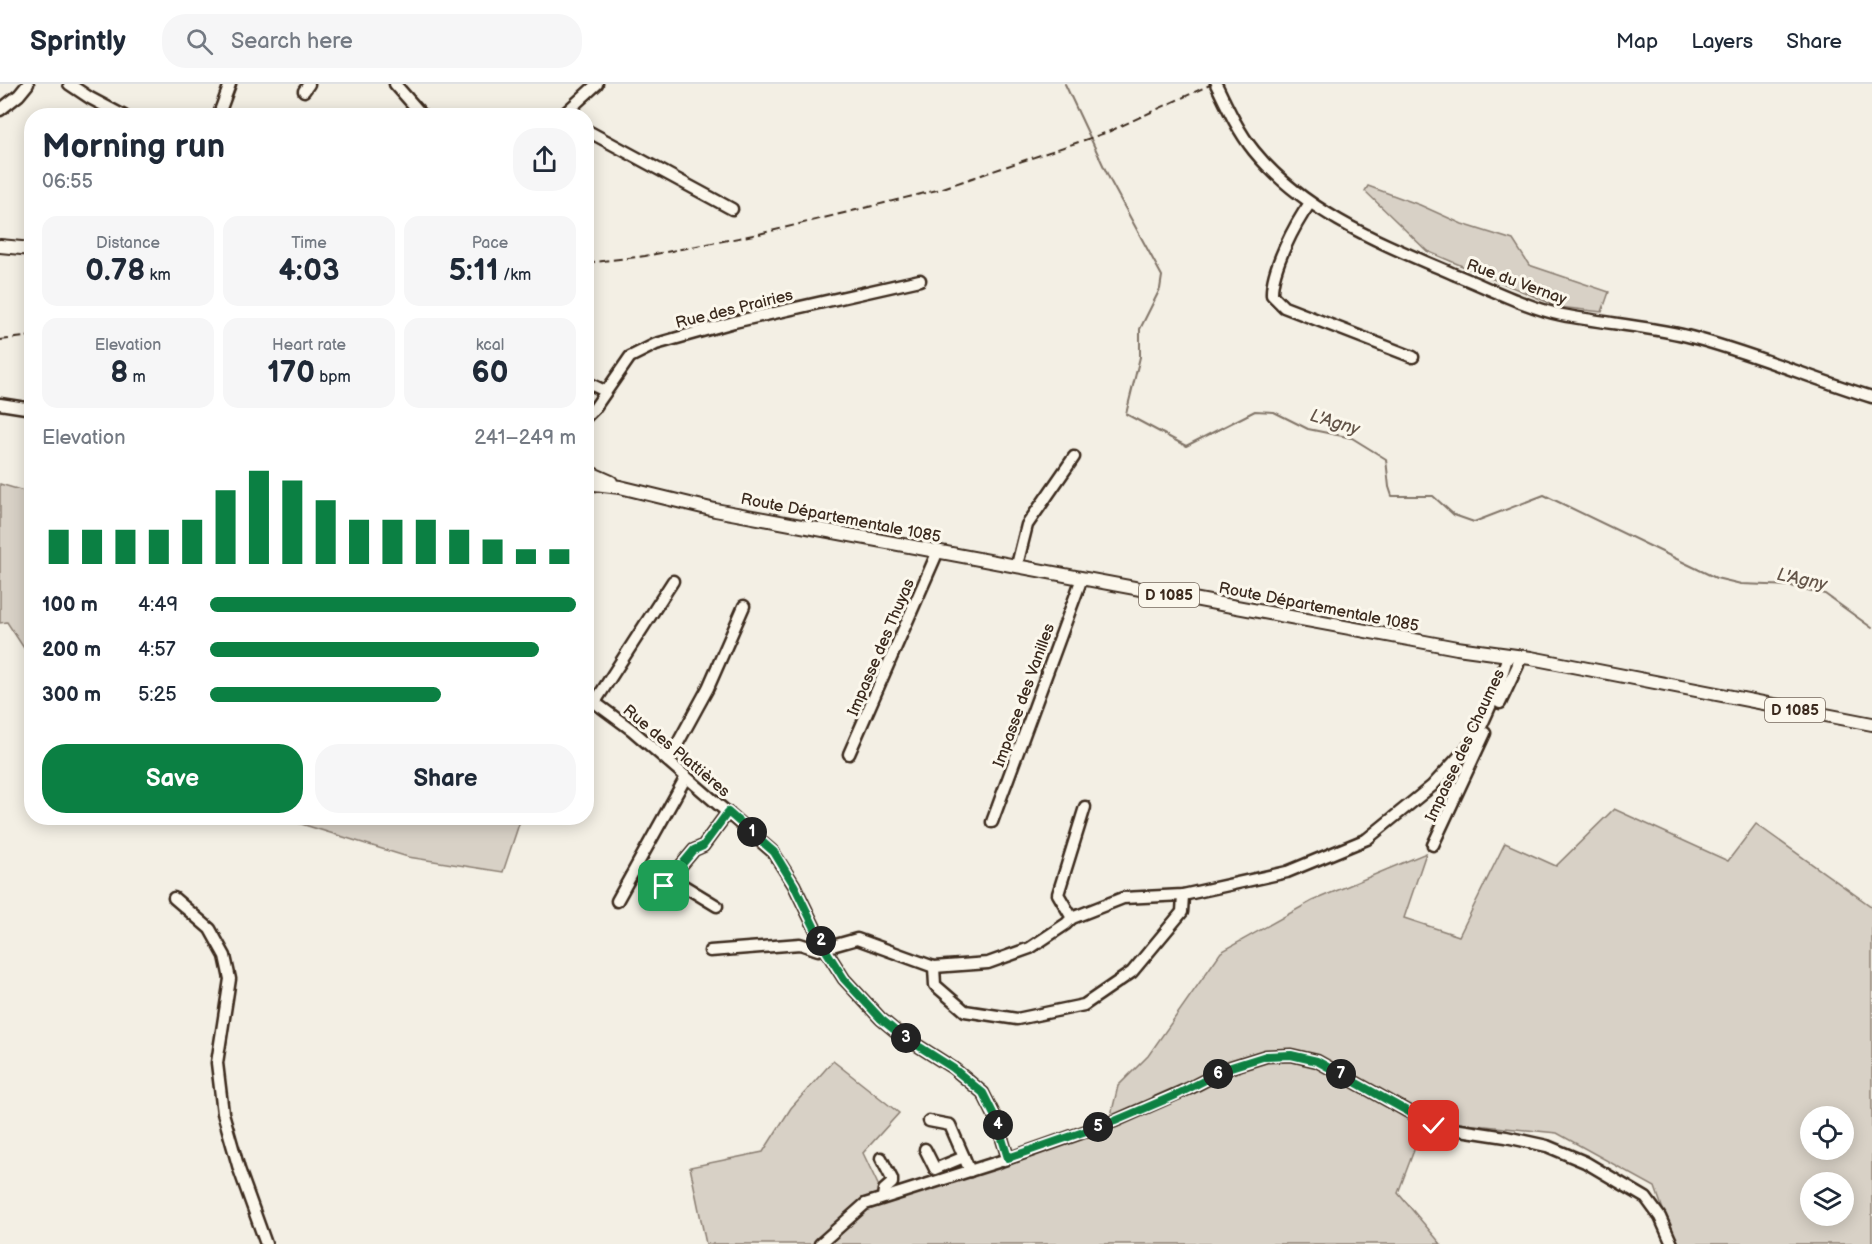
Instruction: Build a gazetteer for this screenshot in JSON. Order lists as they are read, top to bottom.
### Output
{
  "streets": {
    "main road": ["Route Départementale 1085", "D 1085"],
    "street": [
      "Rue du Vernay",
      "Rue des Prairies",
      "Impasse des Thuyas",
      "Impasse des Vanilles",
      "Impasse des Chaumes",
      "Rue des Plattières"
    ]
  },
  "crossings": [
    ["Route Départementale 1085", "D 1085"],
    ["Route Départementale 1085", "Impasse des Thuyas"],
    ["Route Départementale 1085", "Impasse des Vanilles"],
    ["Route Départementale 1085", "Impasse des Chaumes"]
  ],
  "water": ["L'Agny"],
  "page": {
    "header": "Sprintly",
    "search": "Search here",
    "nav": ["Map", "Layers", "Share"],
    "heading": ["Morning run", "06:55"],
    "stats": [
      ["Distance", "0.78 km"],
      ["Time", "4:03"],
      ["Pace", "5:11 /km"],
      ["Elevation", "8 m"],
      ["Heart rate", "170 bpm"],
      ["kcal", "60"]
    ],
    "chart": ["Elevation", "241–249 m"],
    "list": [
      {
        "name": "100 m",
        "note": "4:49"
      },
      {
        "name": "200 m",
        "note": "4:57"
      },
      {
        "name": "300 m",
        "note": "5:25"
      }
    ],
    "buttons": ["Save", "Share"],
    "pins": [
      "1",
      "2",
      "3",
      "6",
      "7",
      "4",
      "5"
    ]
  }
}
